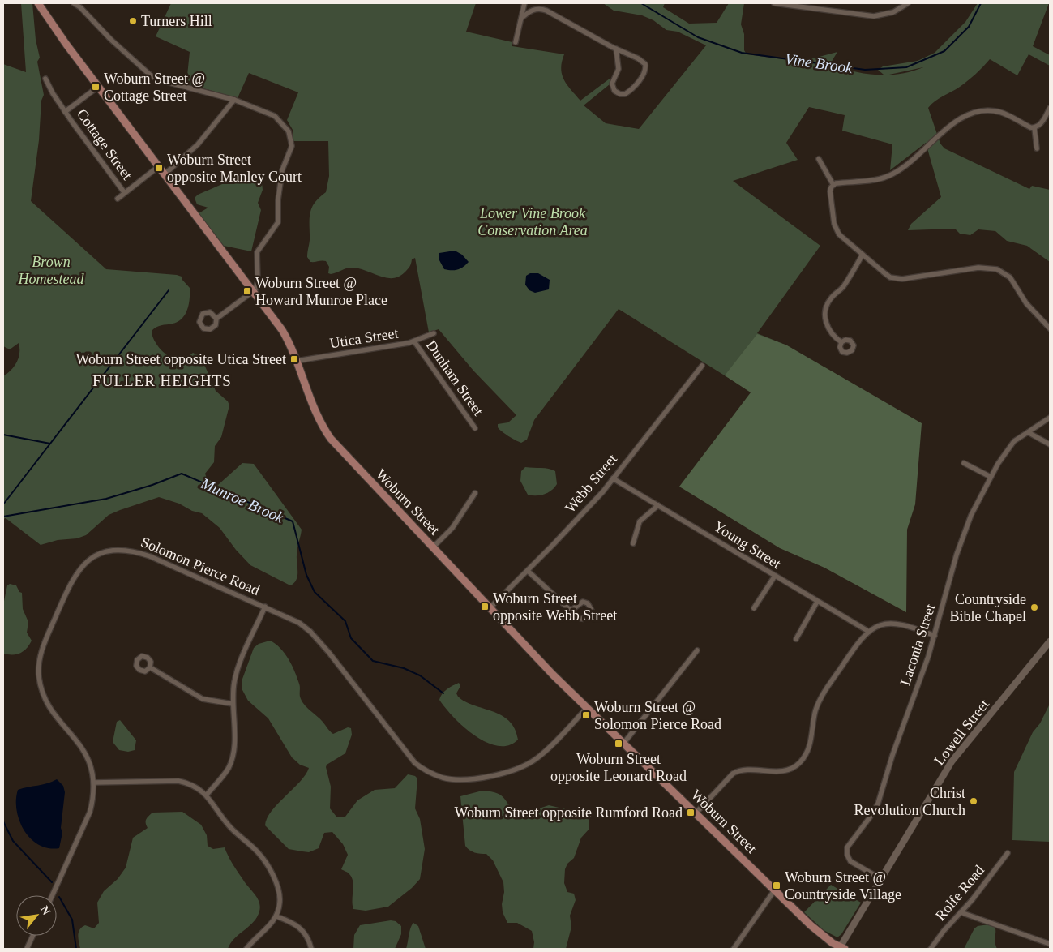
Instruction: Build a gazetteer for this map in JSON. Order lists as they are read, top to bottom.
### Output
{
  "streets": {
    "main road": ["Woburn Street", "Lowell Street"],
    "street": [
      "Cottage Street",
      "Utica Street",
      "Dunham Street",
      "Webb Street",
      "Young Street",
      "Solomon Pierce Road",
      "Laconia Street",
      "Rolfe Road"
    ]
  },
  "crossings": [
    ["Cottage Street", "Woburn Street"],
    ["Utica Street", "Dunham Street"],
    ["Utica Street", "Woburn Street"],
    ["Webb Street", "Woburn Street"],
    ["Webb Street", "Young Street"],
    ["Woburn Street", "Solomon Pierce Road"],
    ["Woburn Street", "Lowell Street"],
    ["Laconia Street", "Lowell Street"]
  ],
  "districts": ["FULLER HEIGHTS"],
  "water": ["Vine Brook", "Munroe Brook"],
  "parks": ["Lower Vine Brook Conservation Area", "Brown Homestead"],
  "places": {
    "other": ["Turners Hill", "Countryside Bible Chapel", "Christ Revolution Church"],
    "transit": [
      "Woburn Street @ Cottage Street",
      "Woburn Street opposite Manley Court",
      "Woburn Street @ Howard Munroe Place",
      "Woburn Street opposite Utica Street",
      "Woburn Street opposite Webb Street",
      "Woburn Street @ Solomon Pierce Road",
      "Woburn Street opposite Leonard Road",
      "Woburn Street opposite Rumford Road",
      "Woburn Street @ Countryside Village"
    ]
  },
  "north": "top right"
}
